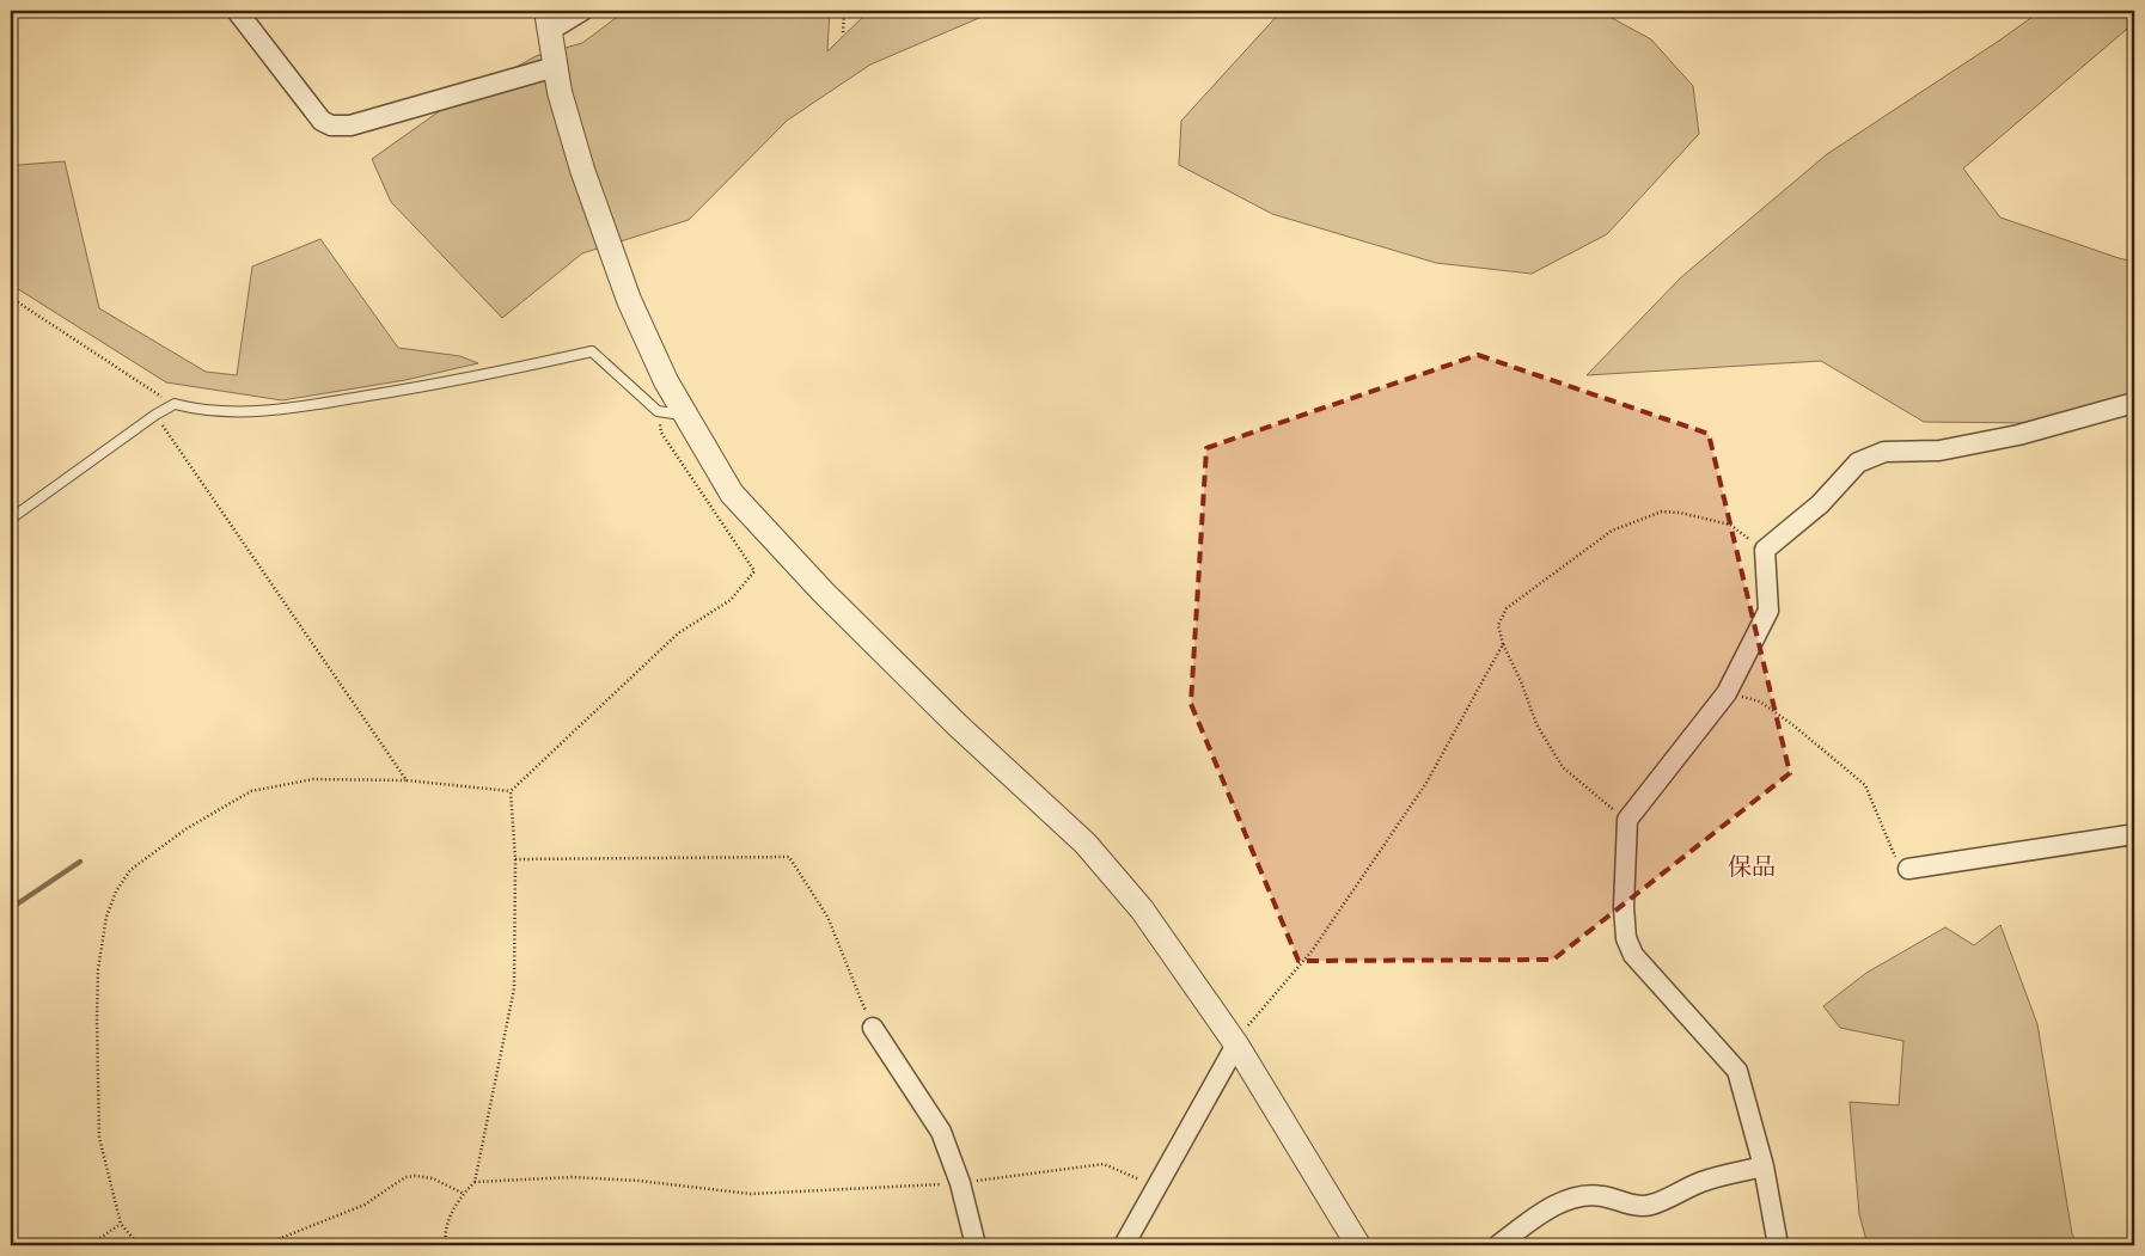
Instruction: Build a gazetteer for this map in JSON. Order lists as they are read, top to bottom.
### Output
{
  "districts": ["保品"]
}
